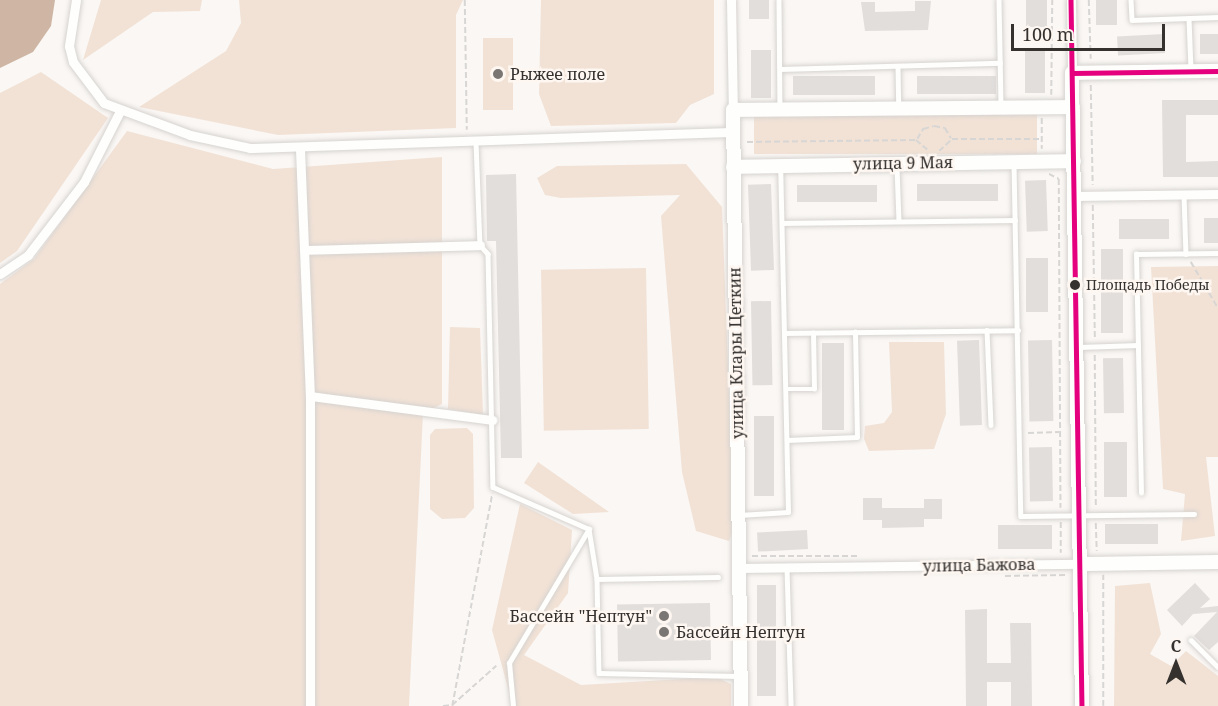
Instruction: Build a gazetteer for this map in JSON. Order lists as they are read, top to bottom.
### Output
{
  "streets": {
    "street": ["улица 9 Мая", "улица Клары Цеткин", "улица Бажова"]
  },
  "crossings": [
    ["улица 9 Мая", "улица Клары Цеткин"],
    ["улица Клары Цеткин", "улица Бажова"]
  ],
  "places": [
    "Рыжее поле",
    "Площадь Победы",
    "Бассейн \"Нептун\"",
    "Бассейн Нептун"
  ],
  "scale_bar": "100 m",
  "north": "top"
}
